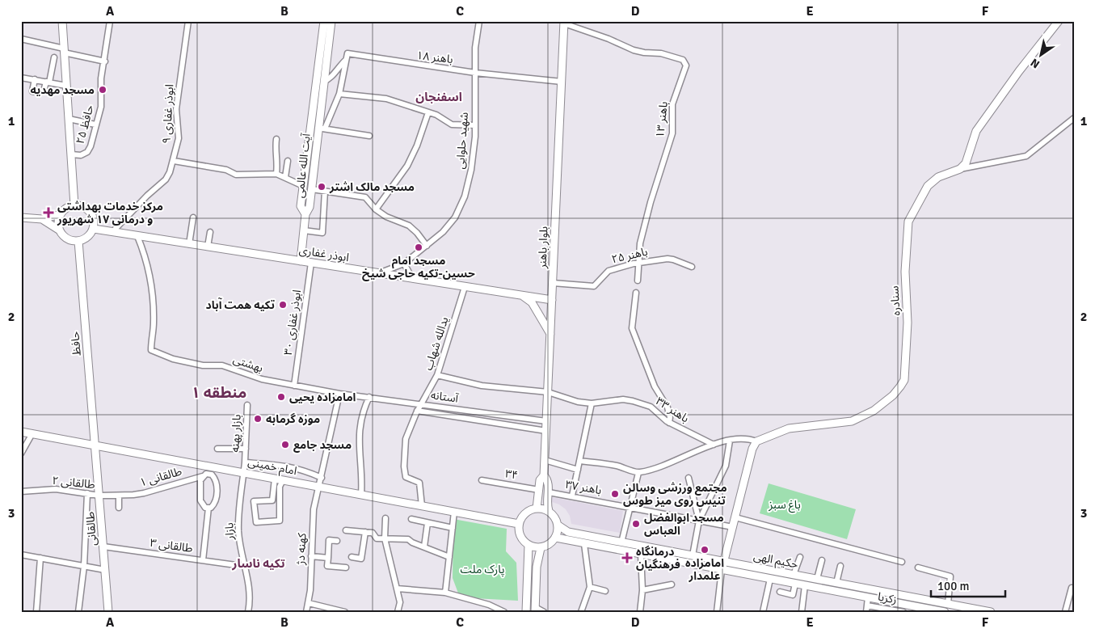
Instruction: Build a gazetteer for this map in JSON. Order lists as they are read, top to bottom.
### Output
{
  "streets": {
    "main road": [
      "آیت الله عالمی",
      "بلوار باهنر",
      "ابوذر غفاری",
      "سنادره",
      "حافظ",
      "امام خمینی",
      "طالقانی",
      "حکیم الهی"
    ],
    "street": [
      "باهنر ۱۸",
      "ابوذر غفاری ۹",
      "باهنر ۱۳",
      "حافظ ۲۵",
      "شهید حلوایی",
      "باهنر ۲۵",
      "ابوذر غفاری ۳۰",
      "یدالله شهاب",
      "بهشتی",
      "آستانه",
      "باهنر ۳۳",
      "بازار پهنه",
      "۳۴",
      "طالقانی ۱",
      "طالقانی ۲",
      "باهنر ۳۷",
      "بازار",
      "طالقانی ۳",
      "کهنه دژ",
      "زکریا"
    ]
  },
  "crossings": [
    ["باهنر ۱۸", "شهید حلوایی"],
    ["باهنر ۱۸", "بلوار باهنر"],
    ["ابوذر غفاری ۹", "ابوذر غفاری"],
    ["باهنر ۱۳", "بلوار باهنر"],
    ["باهنر ۱۳", "باهنر ۲۵"],
    ["شهید حلوایی", "ابوذر غفاری"],
    ["بلوار باهنر", "ابوذر غفاری"],
    ["بلوار باهنر", "باهنر ۲۵"],
    ["بلوار باهنر", "آستانه"],
    ["بلوار باهنر", "باهنر ۳۳"],
    ["ابوذر غفاری", "ابوذر غفاری ۳۰"],
    ["ابوذر غفاری", "حافظ"],
    ["ابوذر غفاری", "یدالله شهاب"],
    ["ابوذر غفاری", "بهشتی"],
    ["ابوذر غفاری ۳۰", "بهشتی"],
    ["حافظ", "امام خمینی"],
    ["حافظ", "طالقانی"],
    ["یدالله شهاب", "آستانه"],
    ["یدالله شهاب", "باهنر ۳۳"],
    ["یدالله شهاب", "امام خمینی"],
    ["بهشتی", "آستانه"],
    ["بهشتی", "کهنه دژ"],
    ["آستانه", "کهنه دژ"],
    ["بازار پهنه", "امام خمینی"],
    ["بازار پهنه", "بازار"],
    ["امام خمینی", "طالقانی"],
    ["امام خمینی", "بازار"],
    ["امام خمینی", "کهنه دژ"],
    ["امام خمینی", "حکیم الهی"],
    ["طالقانی ۱", "طالقانی ۲"],
    ["طالقانی ۱", "طالقانی"],
    ["طالقانی ۲", "طالقانی"],
    ["طالقانی", "طالقانی ۳"],
    ["حکیم الهی", "زکریا"]
  ],
  "districts": ["اسفنجان", "منطقه ۱", "تکیه ناسار"],
  "parks": ["باغ سبز", "پارک ملت"],
  "places": {
    "other": [
      "مسجد مهدیه",
      "مسجد مالک اشتر",
      "مسجد امام حسین-تکیه حاجی شیخ",
      "تکیه همت آباد",
      "امامزاده یحیی",
      "موزه گرمابه",
      "مسجد جامع",
      "مجتمع ورزشی وسالن تنیس روی میز طوس",
      "مسجد ابوالفضل العباس",
      "امامزاده علمدار"
    ],
    "health": ["مرکز خدمات بهداشتی و درمانی ۱۷ شهریور", "درمانگاه فرهنگیان"]
  },
  "scale_bar": "100 m",
  "north": "bottom left",
  "grid": {
    "columns": [
      "A",
      "B",
      "C",
      "D",
      "E",
      "F"
    ],
    "rows": ["1", "2", "3"]
  }
}
